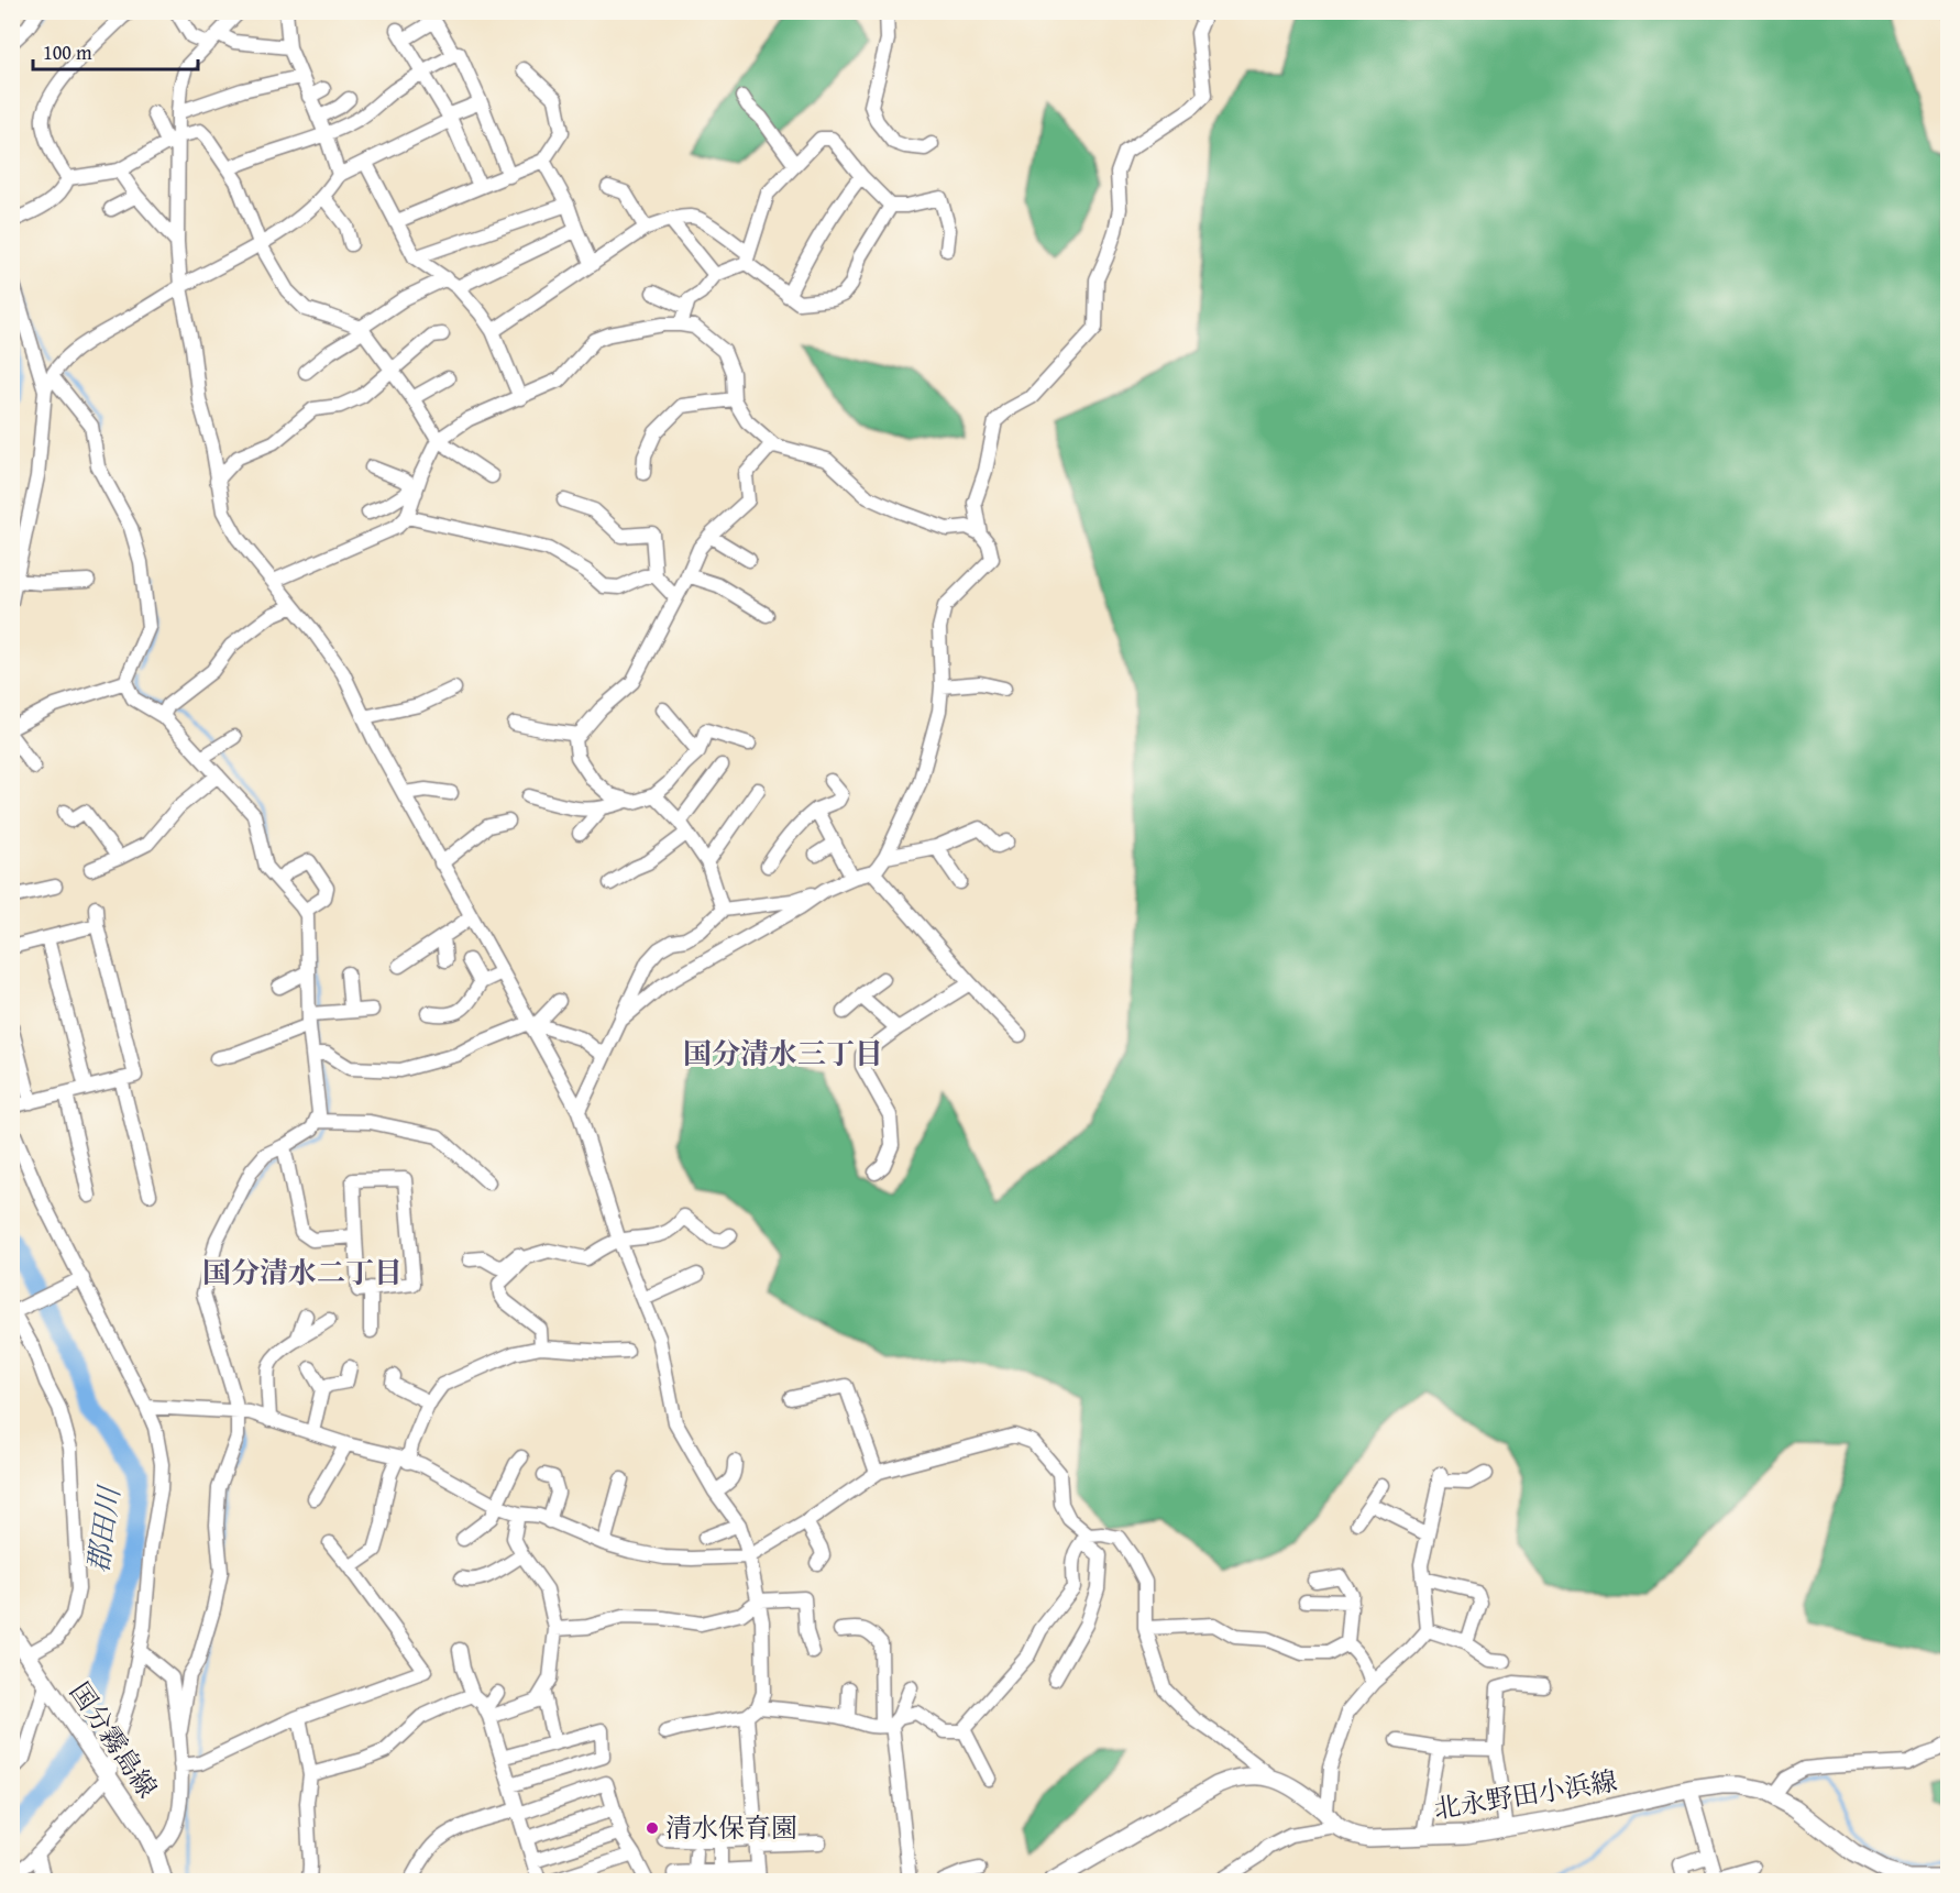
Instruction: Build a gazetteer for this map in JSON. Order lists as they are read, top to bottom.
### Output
{
  "streets": {
    "main road": ["国分霧島線", "北永野田小浜線"]
  },
  "districts": ["国分清水三丁目", "国分清水二丁目"],
  "water": ["郡田川"],
  "places": ["清水保育園"],
  "scale_bar": "100 m"
}
